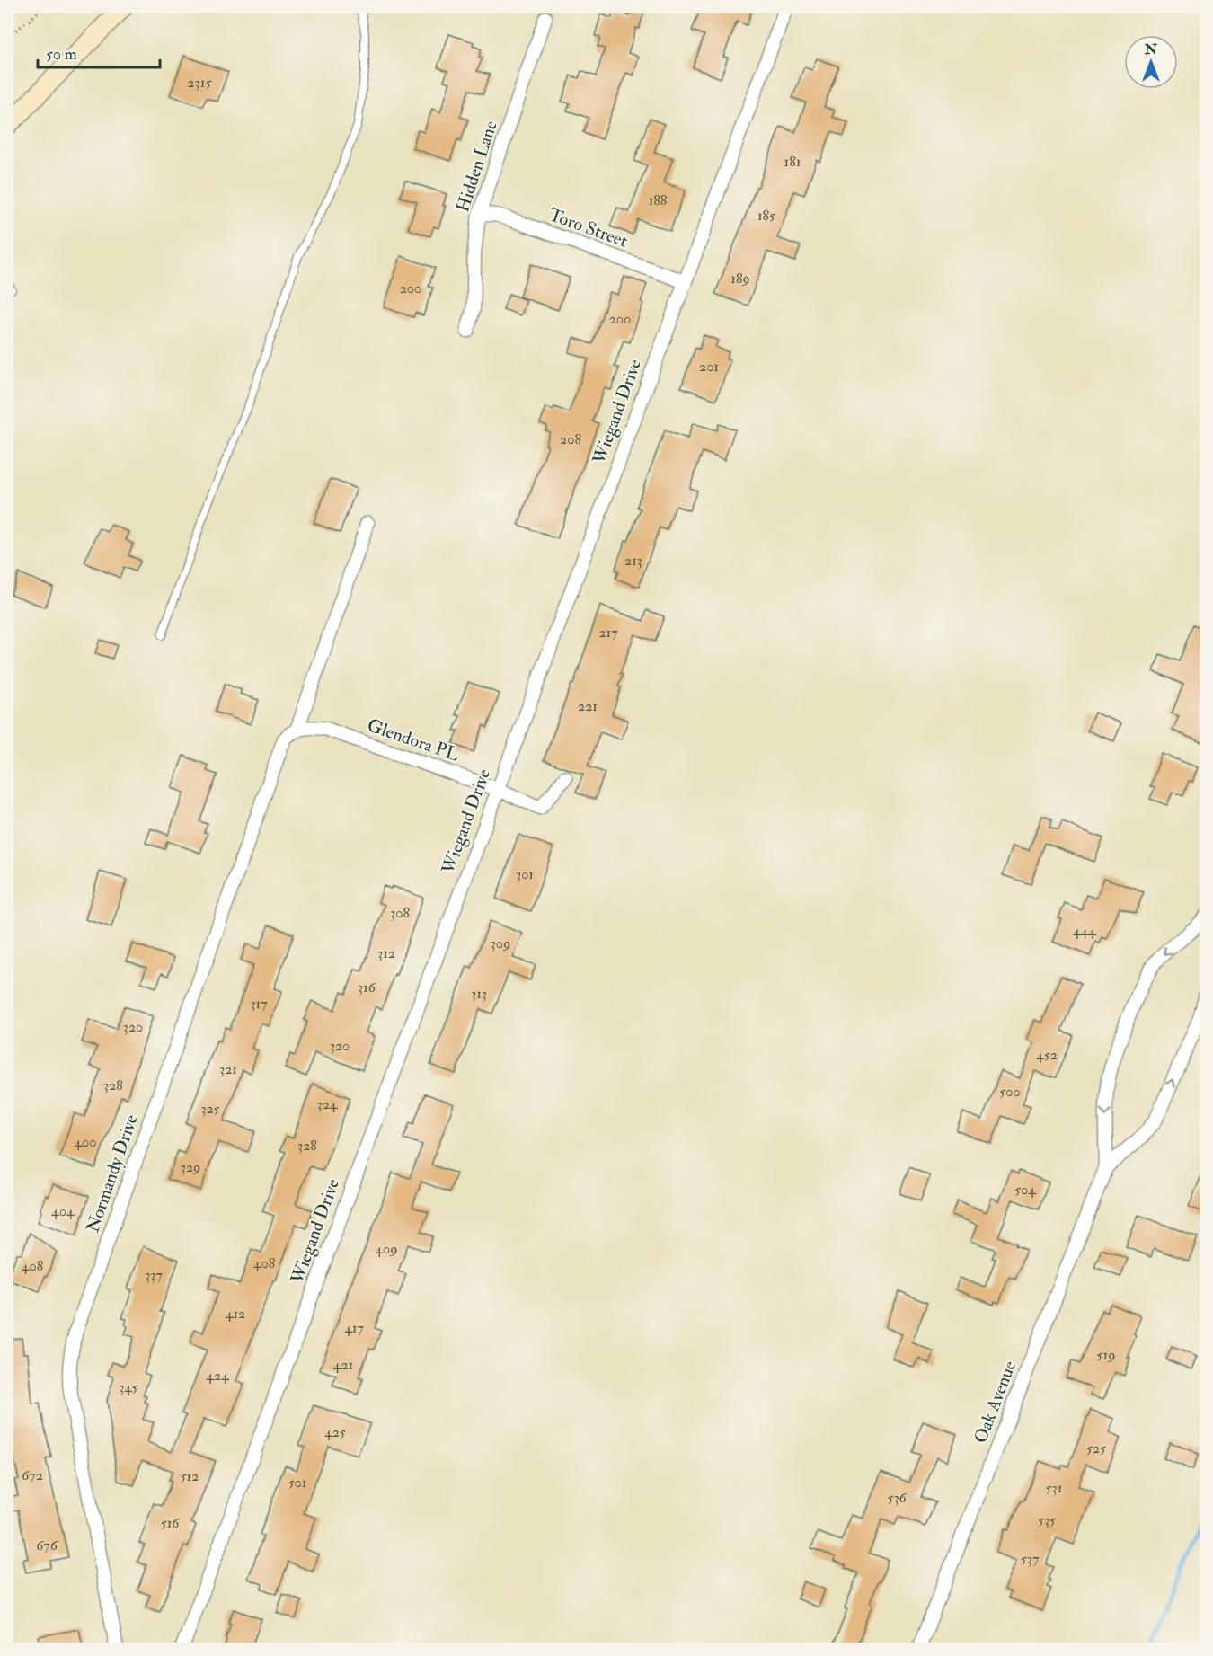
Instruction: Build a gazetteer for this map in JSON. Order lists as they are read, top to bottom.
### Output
{
  "streets": {
    "street": [
      "Hidden Lane",
      "Toro Street",
      "Wiegand Drive",
      "Glendora PL",
      "Normandy Drive",
      "Oak Avenue"
    ]
  },
  "crossings": [
    ["Hidden Lane", "Toro Street"],
    ["Toro Street", "Wiegand Drive"],
    ["Wiegand Drive", "Glendora PL"],
    ["Glendora PL", "Normandy Drive"]
  ],
  "house_numbers": [
    "2315",
    "181",
    "188",
    "185",
    "189",
    "200",
    "200",
    "201",
    "208",
    "213",
    "217",
    "221",
    "301",
    "308",
    "444",
    "309",
    "312",
    "316",
    "313",
    "317",
    "320",
    "320",
    "452",
    "321",
    "328",
    "500",
    "324",
    "325",
    "400",
    "328",
    "329",
    "504",
    "404",
    "409",
    "408",
    "408",
    "337",
    "412",
    "417",
    "519",
    "421",
    "424",
    "345",
    "425",
    "525",
    "672",
    "512",
    "501",
    "531",
    "536",
    "535",
    "516",
    "676",
    "537"
  ],
  "scale_bar": "50 m",
  "north": "top"
}
